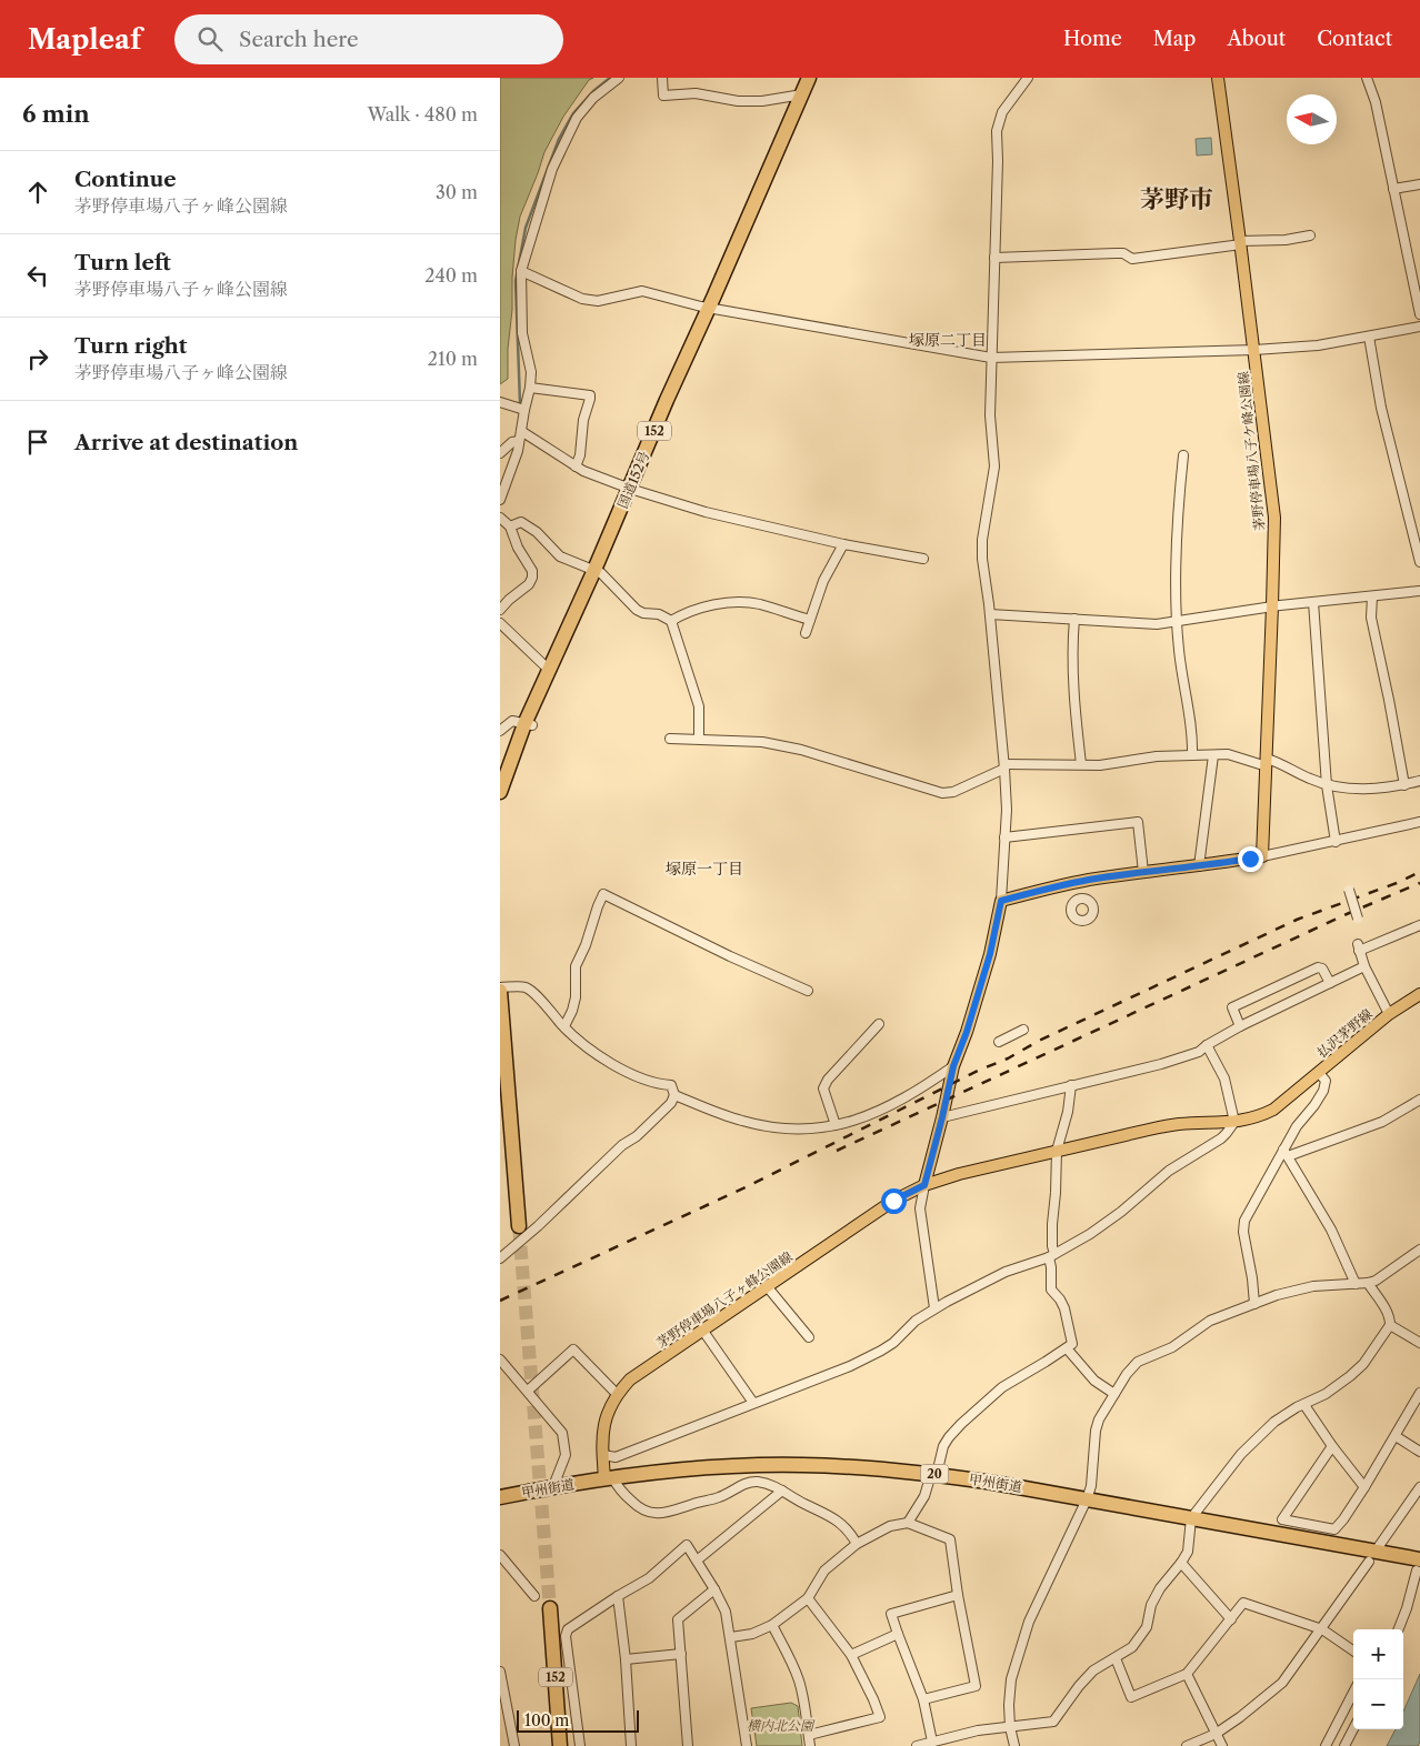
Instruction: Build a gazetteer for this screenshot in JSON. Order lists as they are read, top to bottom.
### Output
{
  "streets": {
    "highway": [
      "152",
      "国道152号",
      "20",
      "甲州街道"
    ],
    "main road": ["茅野停車場八子ケ峰公園線", "払沢茅野線", "茅野停車場八子ヶ峰公園線"]
  },
  "crossings": [
    ["払沢茅野線", "茅野停車場八子ヶ峰公園線"],
    ["茅野停車場八子ヶ峰公園線", "甲州街道"]
  ],
  "districts": ["茅野市", "塚原二丁目", "塚原一丁目"],
  "parks": ["横内北公園"],
  "scale_bar": "100 m",
  "north": "left",
  "page": {
    "header": "Mapleaf",
    "search": "Search here",
    "nav": [
      "Home",
      "Map",
      "About",
      "Contact"
    ],
    "heading": ["6 min", "Walk · 480 m"],
    "list": [
      ["Continue", "茅野停車場八子ヶ峰公園線", "30 m"],
      ["Turn left", "茅野停車場八子ヶ峰公園線", "240 m"],
      ["Turn right", "茅野停車場八子ヶ峰公園線", "210 m"],
      "Arrive at destination"
    ],
    "map_buttons": ["+", "−"],
    "scale": "100 m"
  }
}
